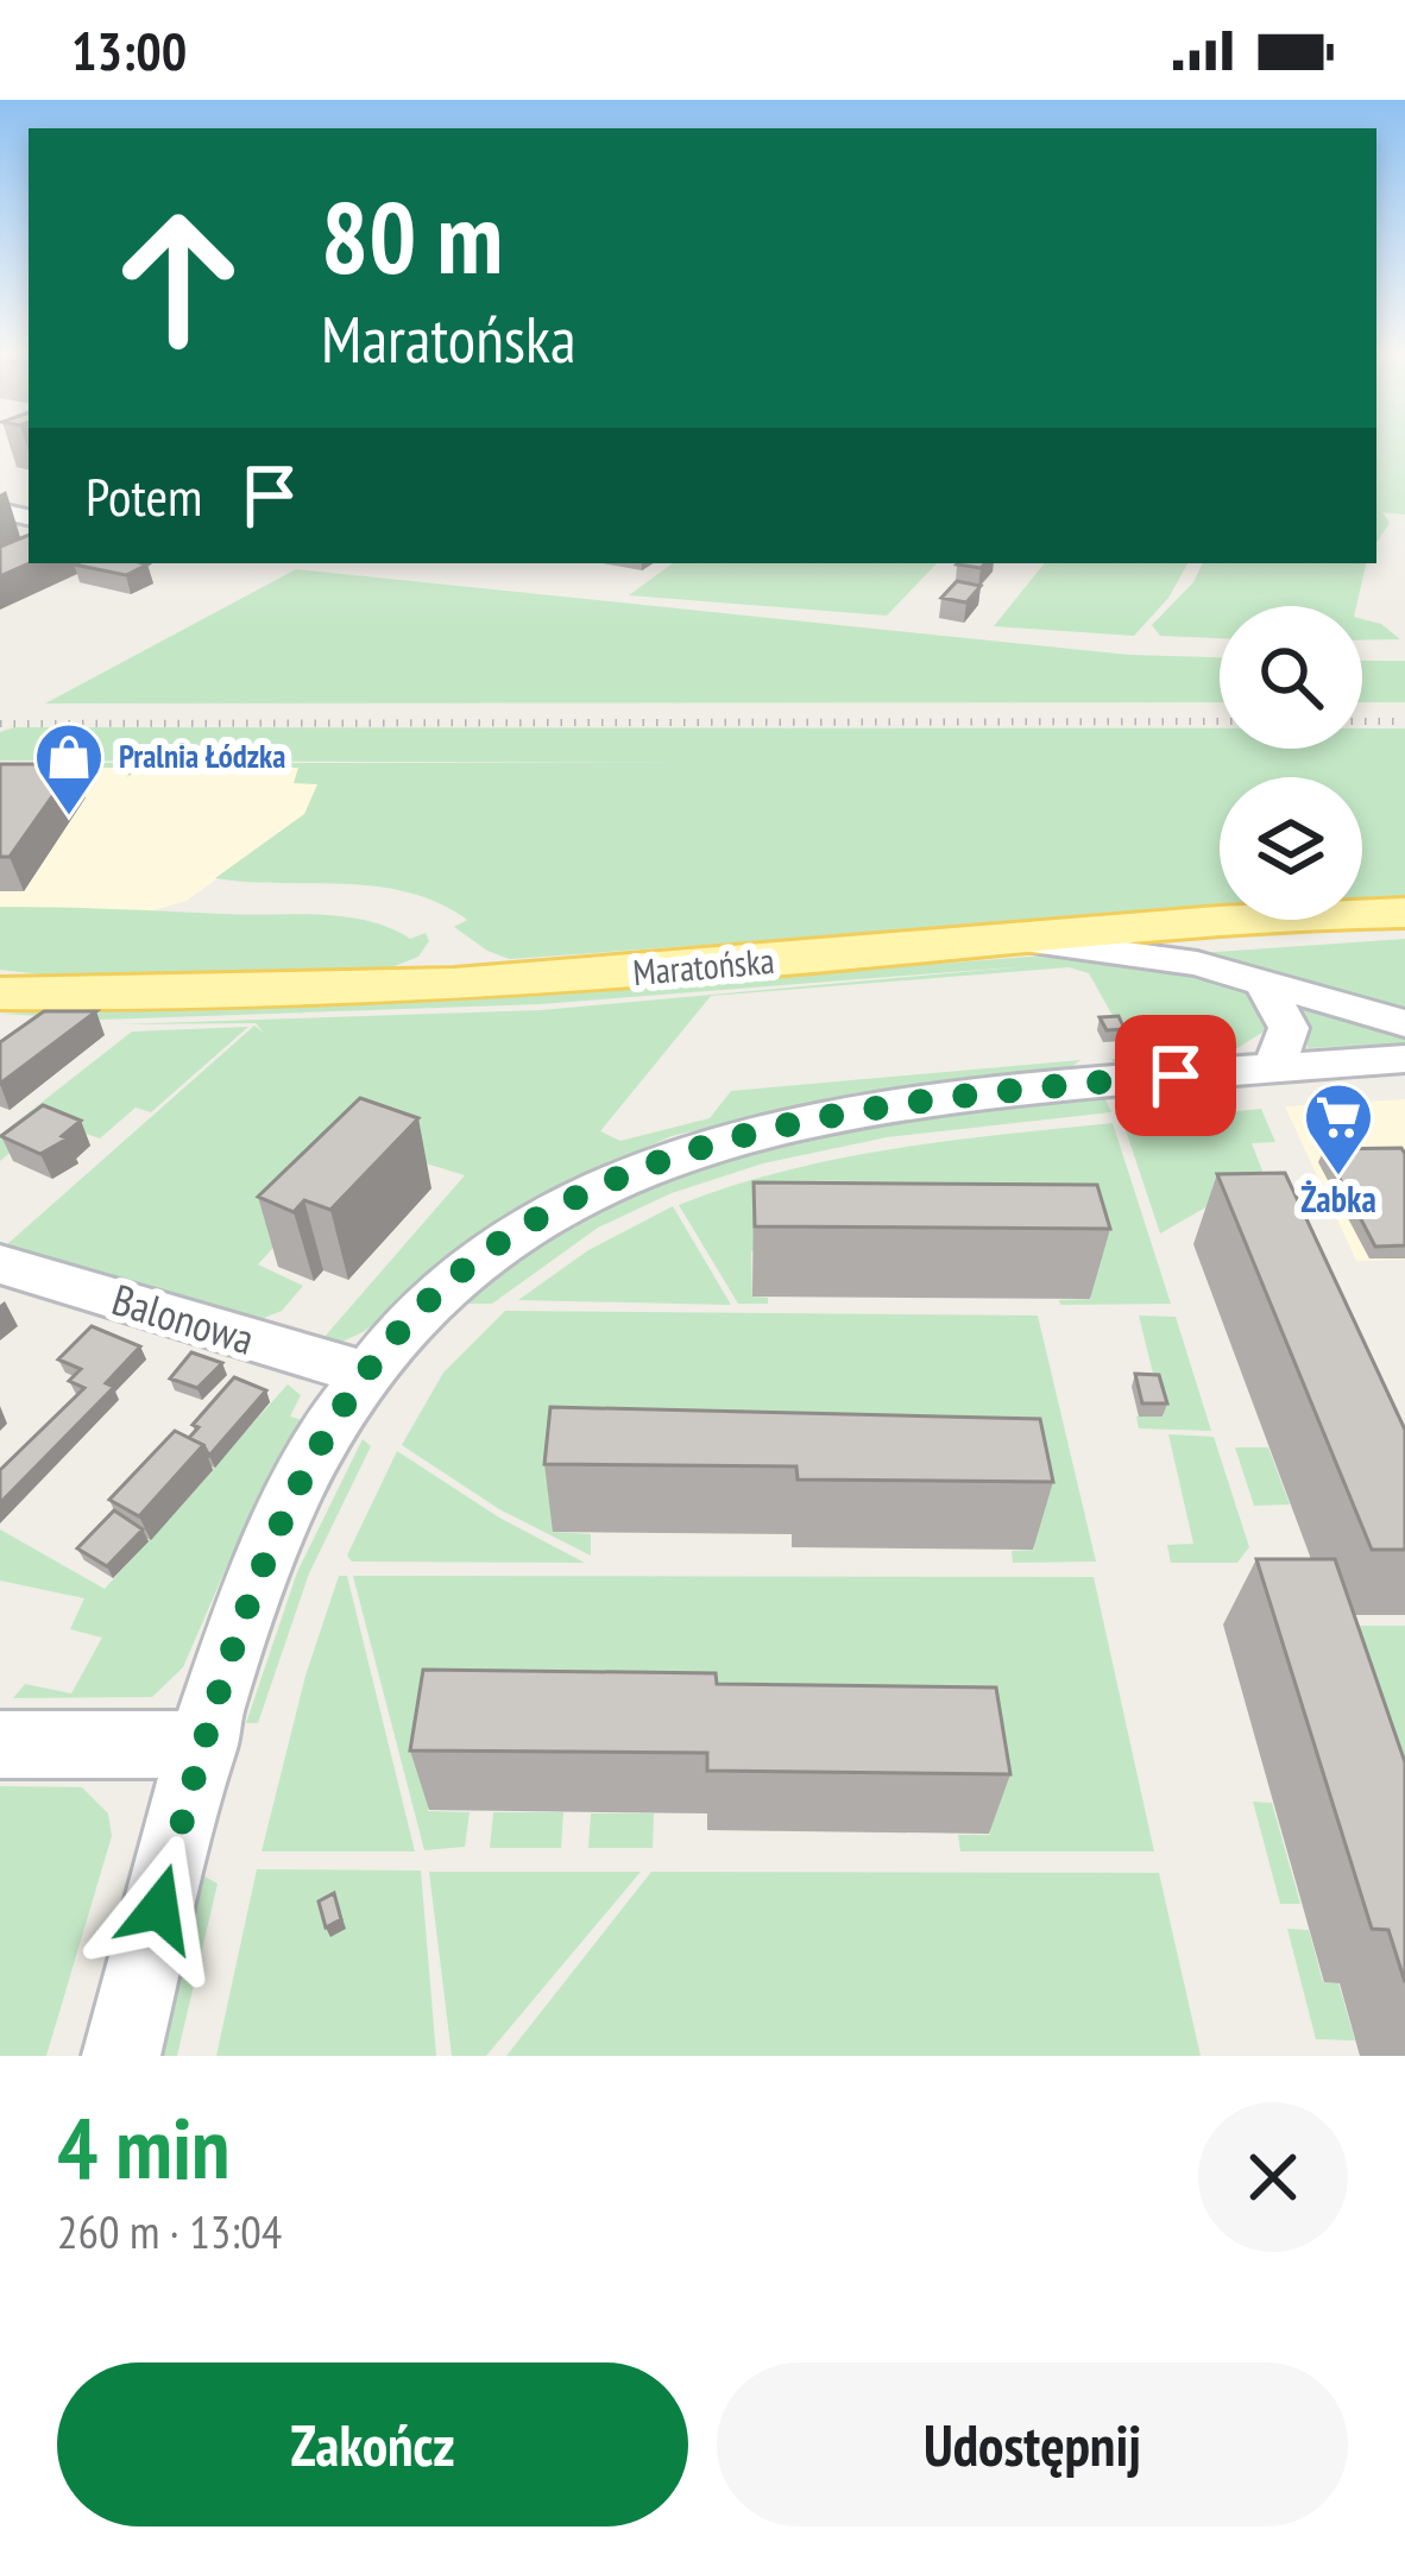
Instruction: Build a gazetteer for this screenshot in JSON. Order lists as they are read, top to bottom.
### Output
{
  "streets": {
    "main road": ["Maratońska"],
    "street": ["Balonowa"]
  },
  "places": {
    "shop": ["Pralnia Łódzka"],
    "supermarket": ["Żabka"]
  },
  "page": {
    "status": "13:00",
    "turn": ["80 m", "Maratońska"],
    "then": "Potem",
    "heading": ["4 min", "260 m · 13:04"],
    "buttons": ["Zakończ", "Udostępnij"]
  }
}
